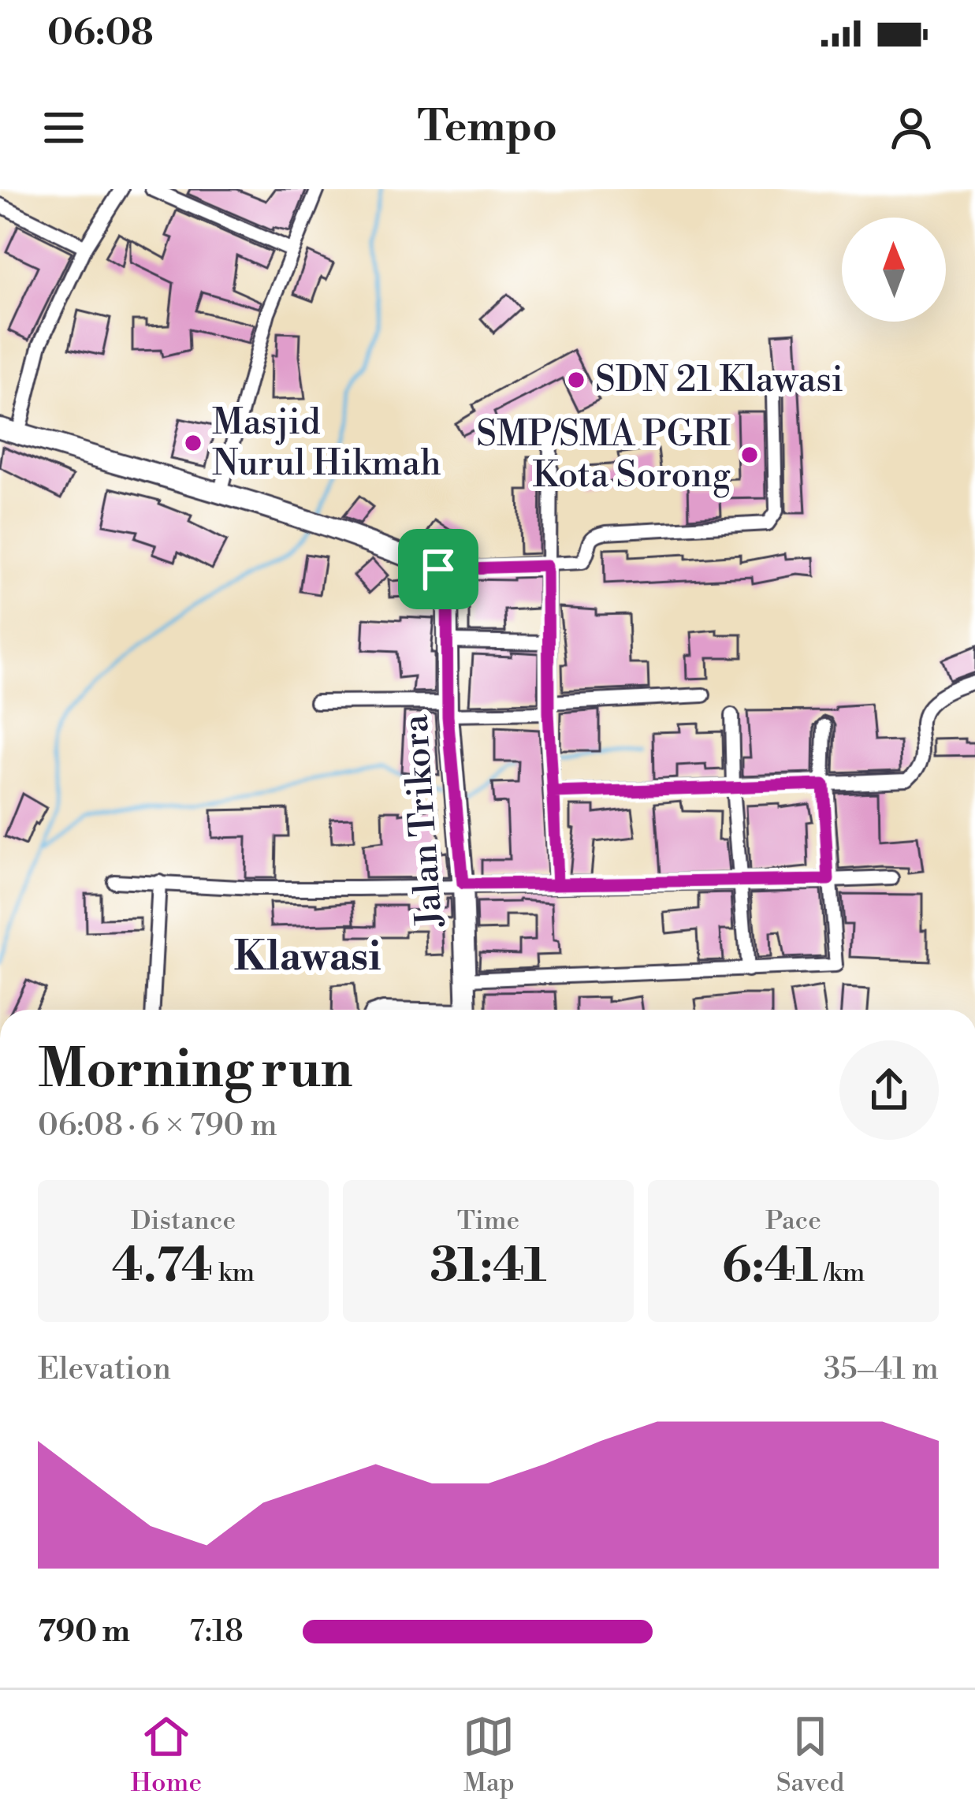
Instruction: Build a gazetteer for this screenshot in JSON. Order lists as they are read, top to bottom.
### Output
{
  "streets": {
    "street": ["Jalan Trikora"]
  },
  "districts": ["Klawasi"],
  "places": ["SDN 21 Klawasi", "Masjid Nurul Hikmah", "SMP/SMA PGRI Kota Sorong"],
  "north": "top",
  "page": {
    "status": "06:08",
    "header": "Tempo",
    "heading": ["Morning run", "06:08 · 6 × 790 m"],
    "stats": [
      ["Distance", "4.74 km"],
      ["Time", "31:41"],
      ["Pace", "6:41 /km"]
    ],
    "chart": ["Elevation", "35–41 m"],
    "list": [
      {
        "name": "790 m",
        "note": "7:18"
      }
    ],
    "tabs": ["Home", "Map", "Saved"]
  }
}
